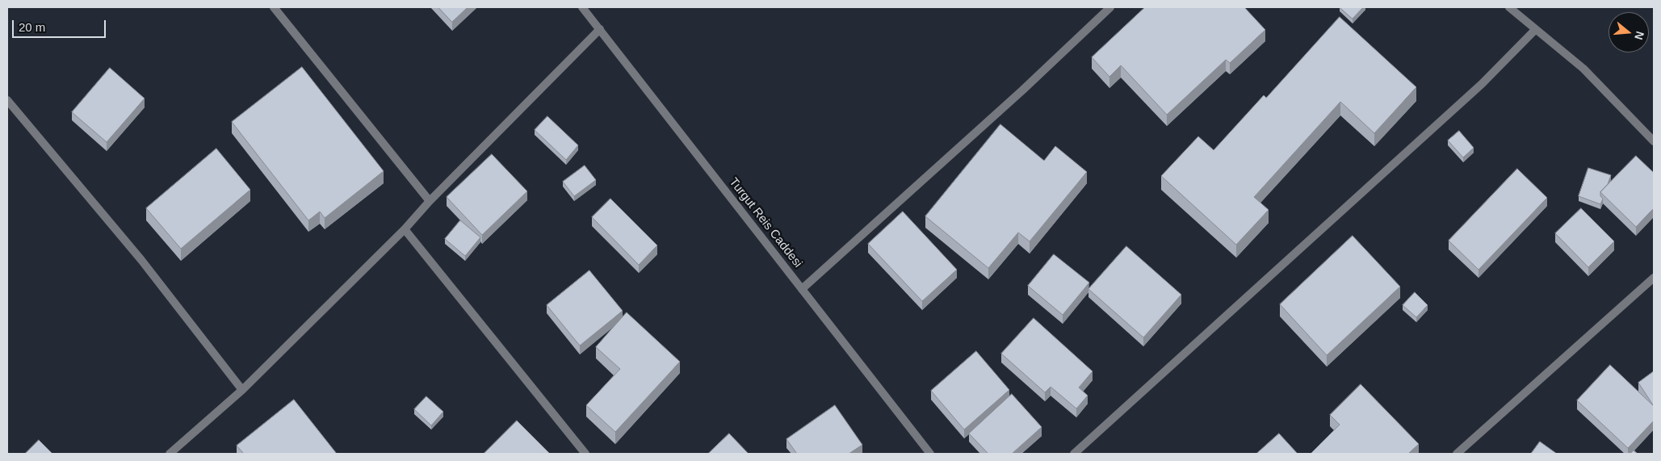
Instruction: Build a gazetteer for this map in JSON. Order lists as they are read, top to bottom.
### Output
{
  "streets": {
    "street": ["Turgut Reis Caddesi"]
  },
  "scale_bar": "20 m",
  "north": "right"
}
